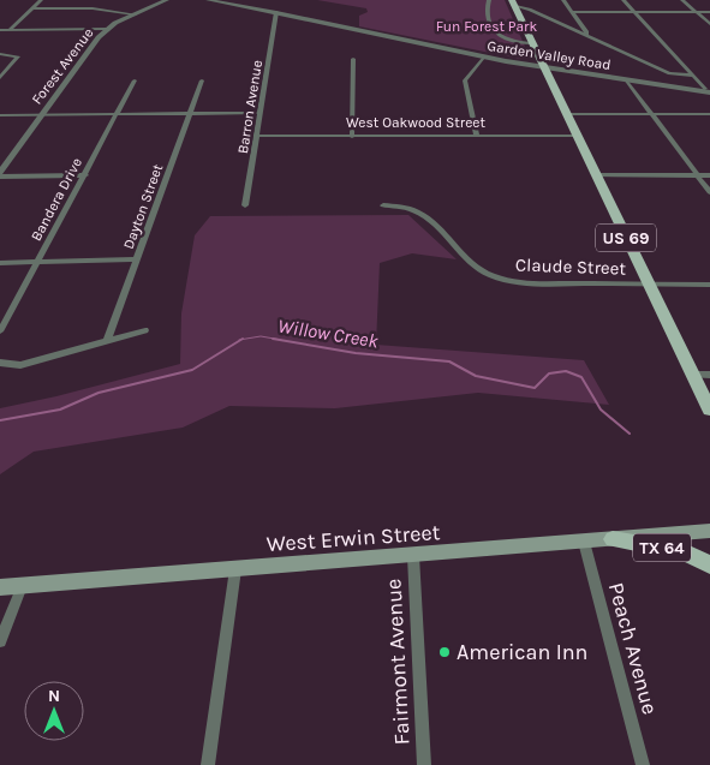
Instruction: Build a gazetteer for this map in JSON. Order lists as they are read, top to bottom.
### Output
{
  "streets": {
    "main road": ["US 69", "West Erwin Street", "TX 64"],
    "street": [
      "Garden Valley Road",
      "Forest Avenue",
      "Barron Avenue",
      "West Oakwood Street",
      "Bandera Drive",
      "Dayton Street",
      "Claude Street",
      "Peach Avenue",
      "Fairmont Avenue"
    ]
  },
  "crossings": [
    ["Garden Valley Road", "Barron Avenue"],
    ["Garden Valley Road", "US 69"],
    ["Barron Avenue", "West Oakwood Street"],
    ["West Oakwood Street", "US 69"],
    ["US 69", "Claude Street"],
    ["West Erwin Street", "TX 64"],
    ["West Erwin Street", "Peach Avenue"],
    ["West Erwin Street", "Fairmont Avenue"]
  ],
  "water": ["Willow Creek"],
  "parks": ["Fun Forest Park"],
  "places": ["American Inn"],
  "north": "top"
}
